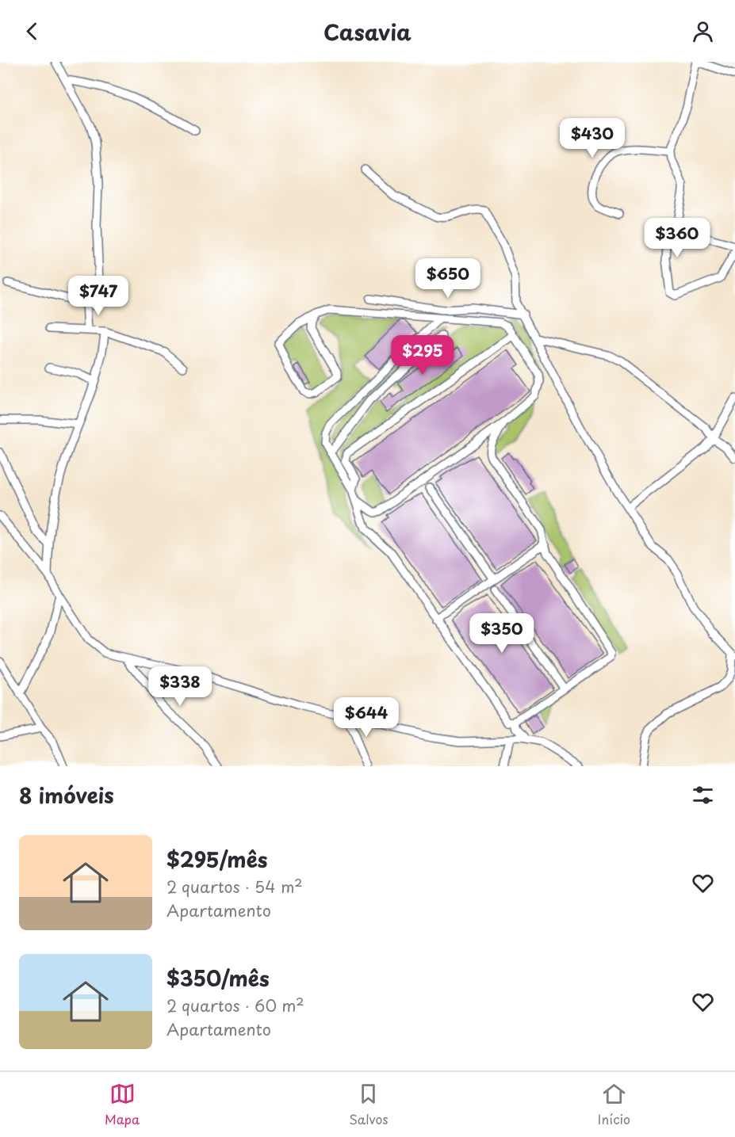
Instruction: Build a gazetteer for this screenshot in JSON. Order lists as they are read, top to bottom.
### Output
{
  "page": {
    "header": "Casavia",
    "price": [
      "$430",
      "$360",
      "$650",
      "$747",
      "$295",
      "$350",
      "$338",
      "$644"
    ],
    "heading": "8 imóveis",
    "list": [
      {
        "name": "$295/mês",
        "note": "2 quartos · 54 m² · Apartamento"
      },
      {
        "name": "$350/mês",
        "note": "2 quartos · 60 m² · Apartamento"
      }
    ],
    "tabs": ["Mapa", "Salvos", "Início"]
  }
}
